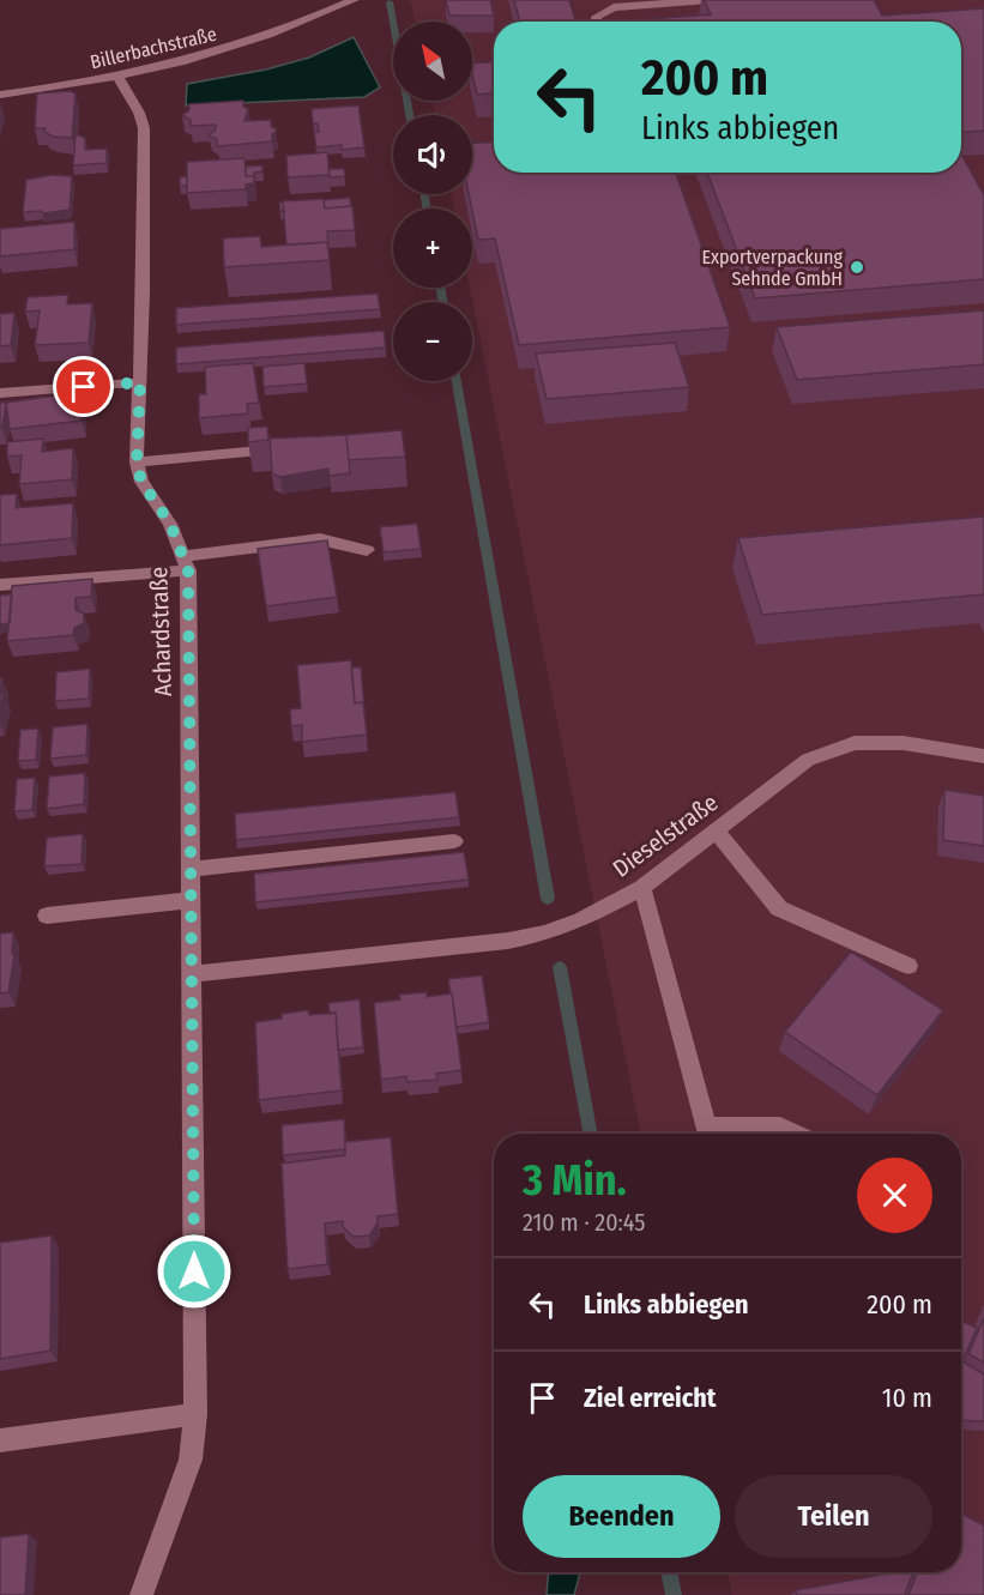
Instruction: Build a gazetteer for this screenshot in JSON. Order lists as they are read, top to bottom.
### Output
{
  "streets": {
    "street": ["Billerbachstraße", "Achardstraße", "Dieselstraße"]
  },
  "crossings": [
    ["Billerbachstraße", "Achardstraße"],
    ["Achardstraße", "Dieselstraße"]
  ],
  "places": ["Exportverpackung Sehnde GmbH"],
  "north": "top left",
  "page": {
    "map_buttons": ["+", "−"],
    "turn": ["200 m", "Links abbiegen"],
    "heading": ["3 Min.", "210 m · 20:45"],
    "list": [
      {
        "name": "Links abbiegen",
        "value": "200 m"
      },
      {
        "name": "Ziel erreicht",
        "value": "10 m"
      }
    ],
    "buttons": ["Beenden", "Teilen"]
  }
}
